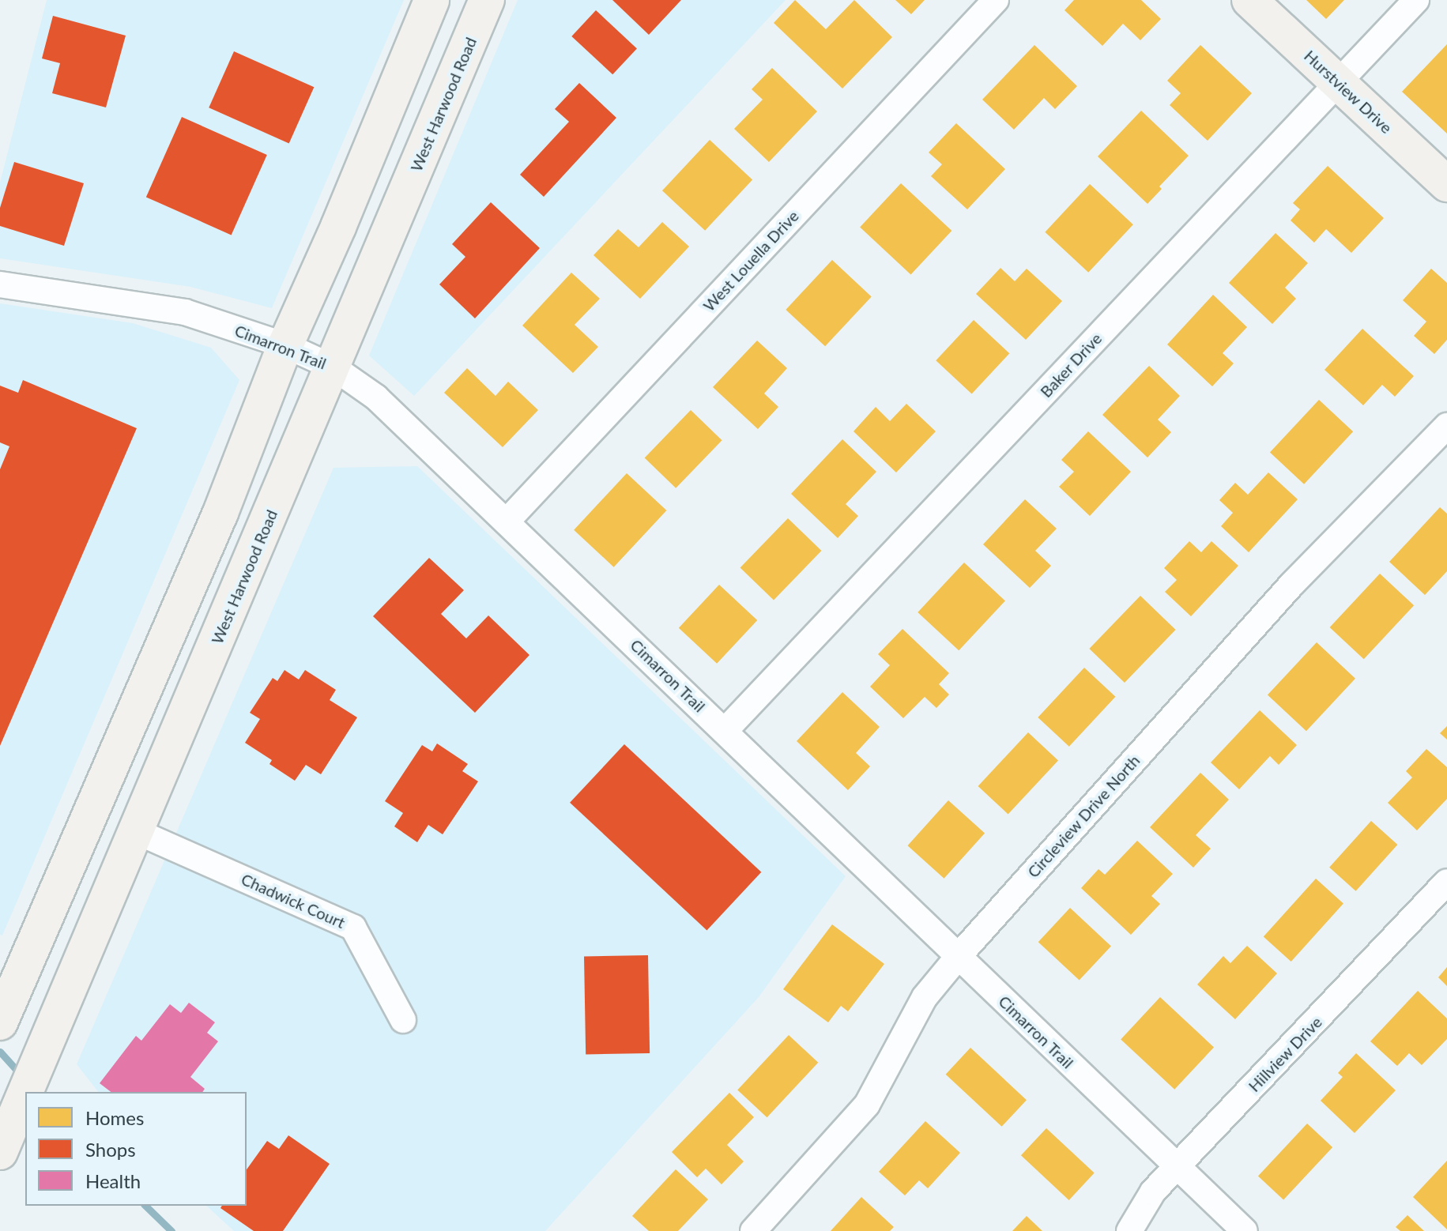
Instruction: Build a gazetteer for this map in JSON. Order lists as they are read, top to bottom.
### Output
{
  "streets": {
    "main road": ["Hurstview Drive", "West Harwood Road"],
    "street": [
      "West Louella Drive",
      "Cimarron Trail",
      "Baker Drive",
      "Circleview Drive North",
      "Chadwick Court",
      "Hillview Drive"
    ]
  },
  "crossings": [
    ["Hurstview Drive", "Baker Drive"],
    ["West Harwood Road", "Cimarron Trail"],
    ["West Harwood Road", "Chadwick Court"],
    ["West Louella Drive", "Cimarron Trail"],
    ["Cimarron Trail", "Baker Drive"],
    ["Cimarron Trail", "Circleview Drive North"],
    ["Cimarron Trail", "Hillview Drive"]
  ],
  "legend": ["Homes", "Shops", "Health"]
}
